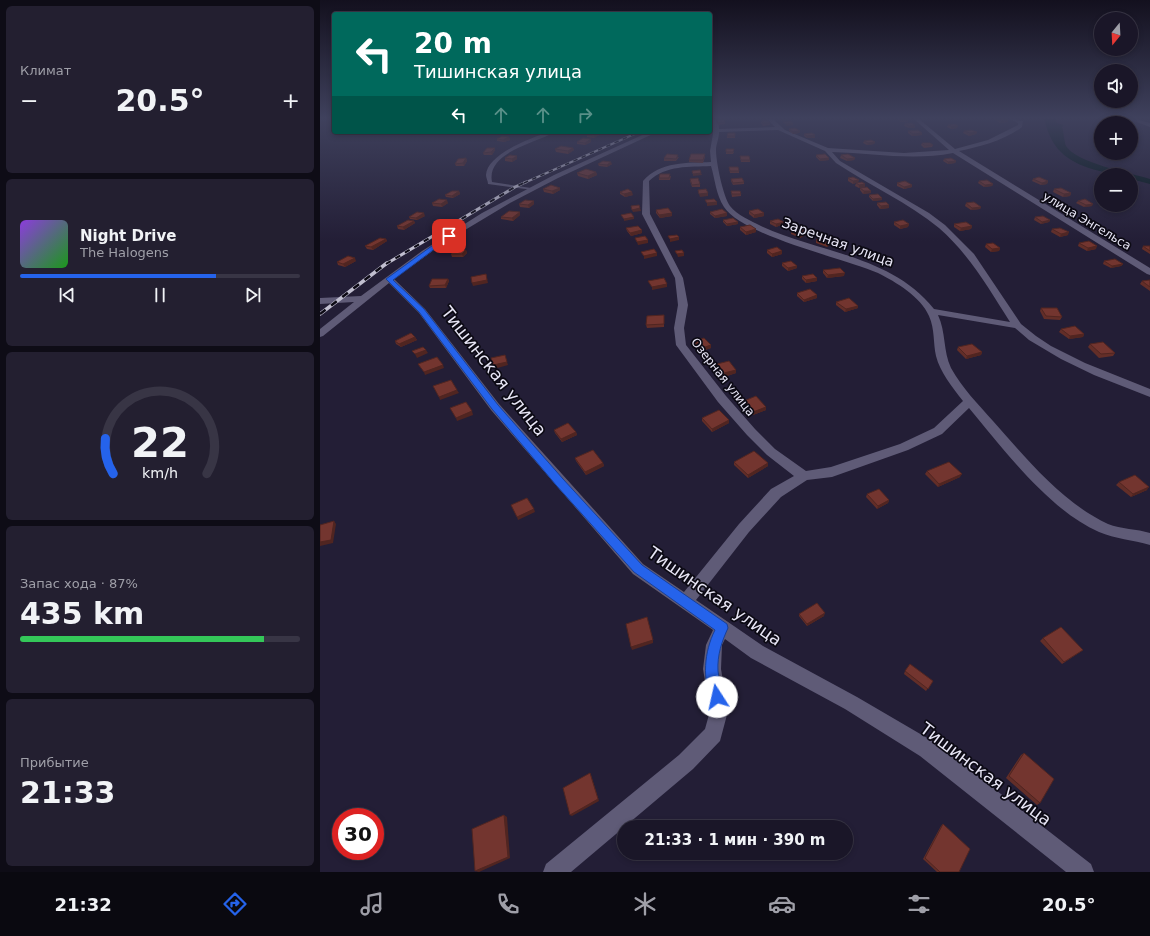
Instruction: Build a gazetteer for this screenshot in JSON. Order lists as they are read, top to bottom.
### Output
{
  "streets": {
    "street": [
      "улица Энгельса",
      "Заречная улица",
      "Тишинская улица",
      "Озерная улица"
    ]
  },
  "crossings": [
    ["Заречная улица", "Озерная улица"]
  ],
  "north": "bottom",
  "page": {
    "tile": [
      "Климат",
      ["Запас хода · 87%", "435 km"],
      ["Прибытие", "21:33"]
    ],
    "map_buttons": ["+", "−"],
    "turn": ["20 m", "Тишинская улица"],
    "heat": ["−", "20.5°", "+"],
    "song": ["Night Drive", "The Halogens"],
    "limit": "30",
    "trip": "21:33 · 1 мин · 390 m",
    "tabs": ["21:32", "20.5°"],
    "gauge": ["22", "km/h"]
  }
}
